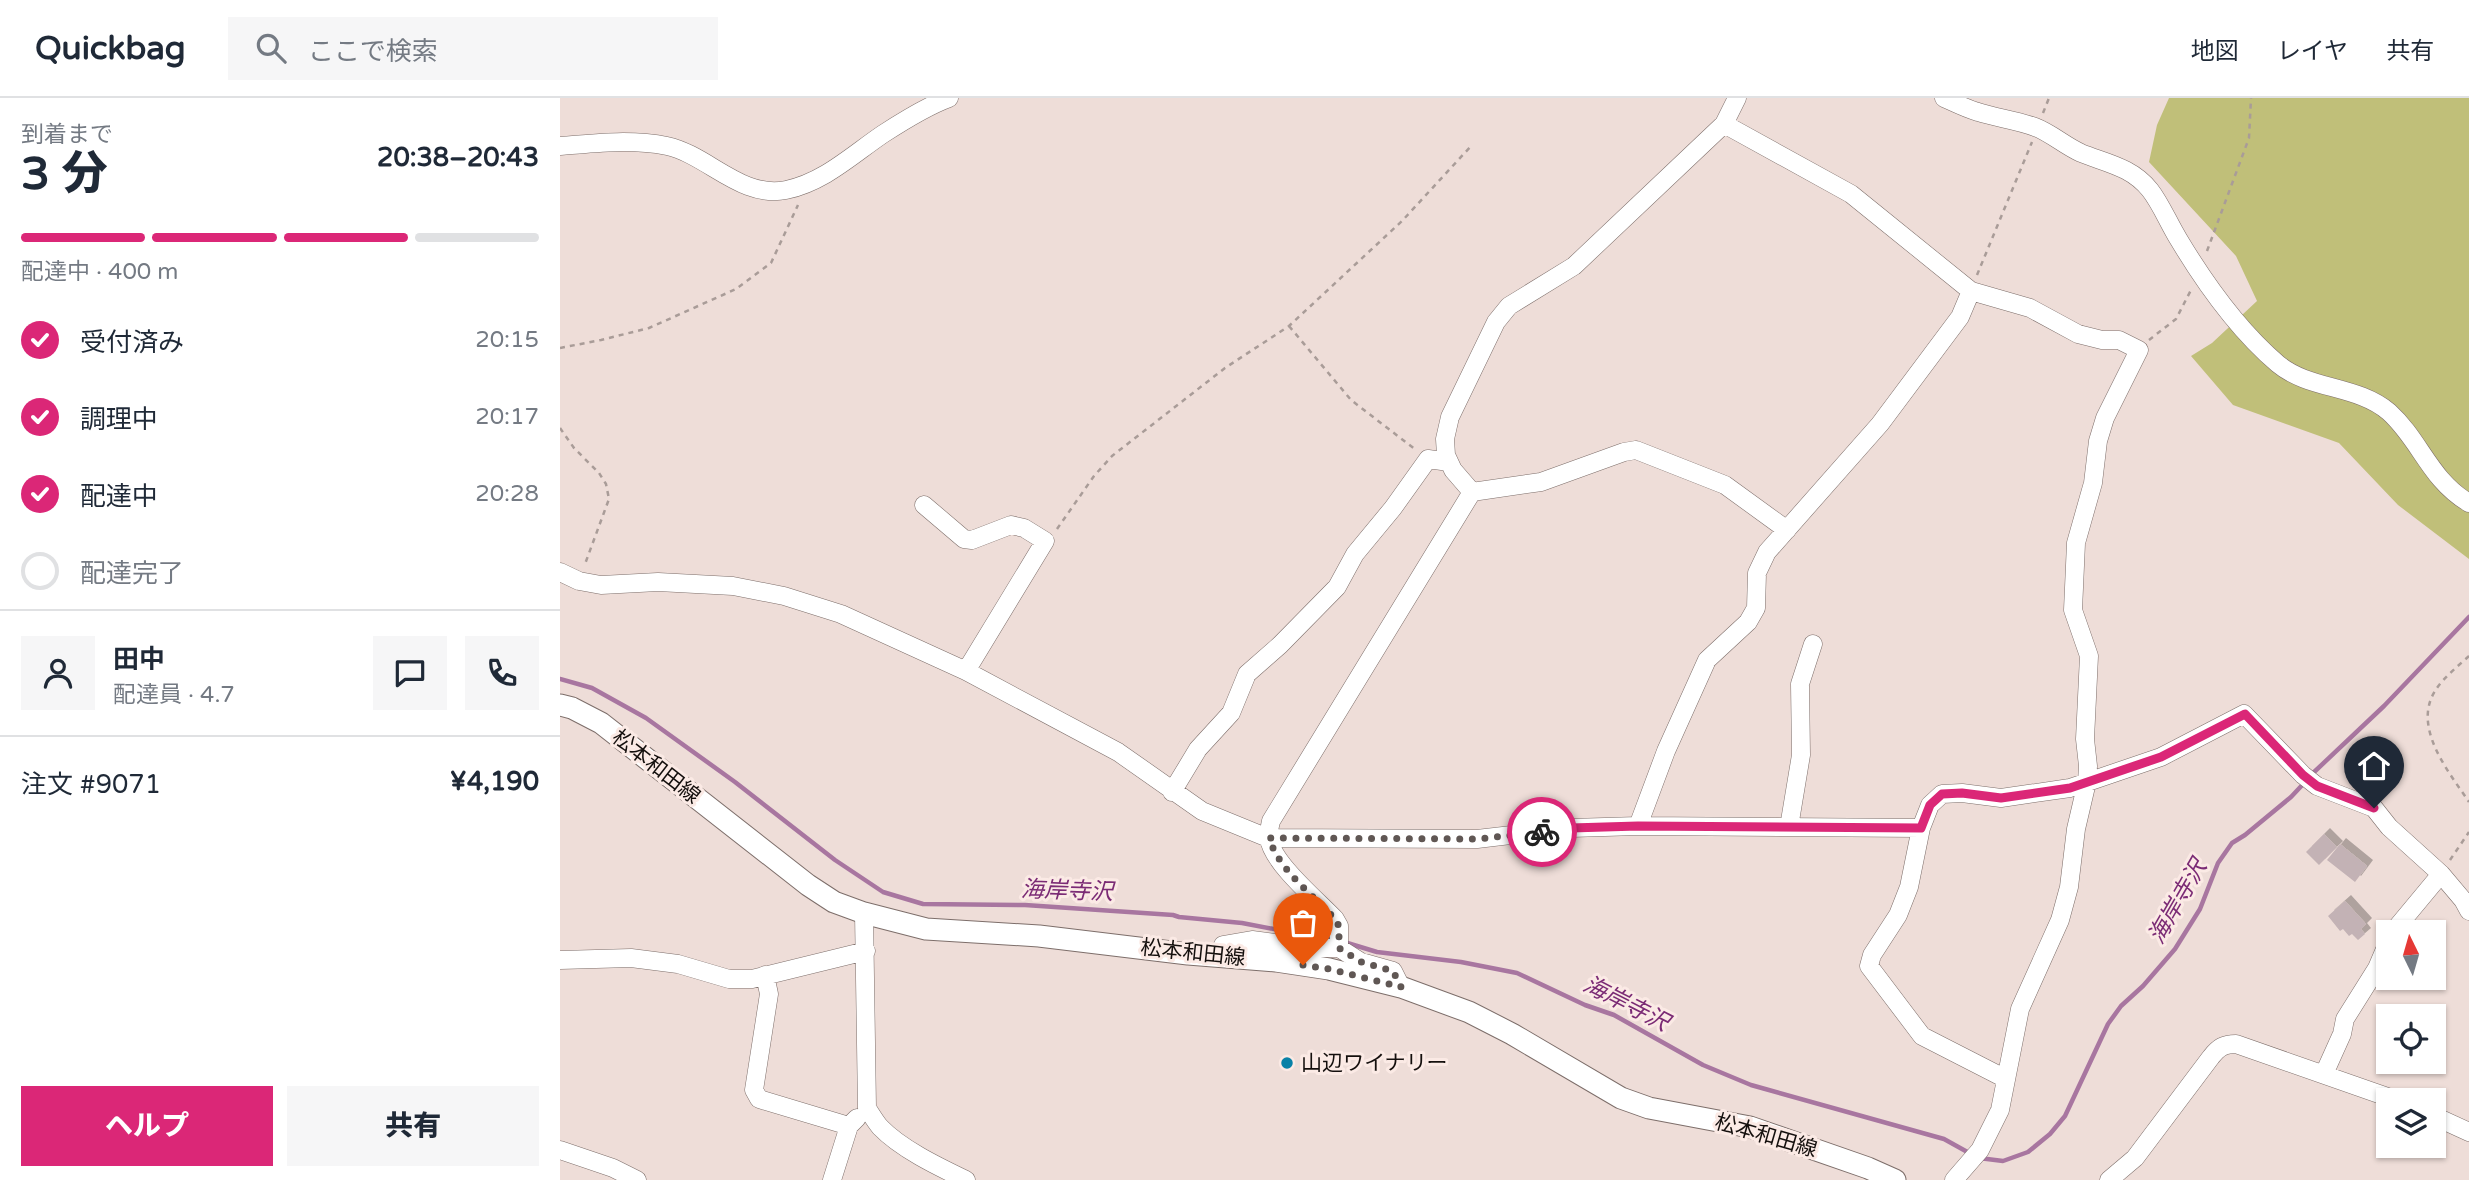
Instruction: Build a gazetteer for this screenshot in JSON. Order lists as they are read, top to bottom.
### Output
{
  "streets": {
    "main road": ["松本和田線"]
  },
  "water": ["海岸寺沢"],
  "places": ["山辺ワイナリー"],
  "north": "top",
  "page": {
    "header": "Quickbag",
    "search": "ここで検索",
    "nav": ["地図", "レイヤ", "共有"],
    "heading": ["3 分", "到着まで", "20:38–20:43"],
    "panel": [
      "田中",
      "配達員 · 4.7",
      "注文 #9071",
      "¥4,190"
    ],
    "bar": "配達中 · 400 m",
    "list": [
      ["受付済み", "20:15"],
      ["調理中", "20:17"],
      ["配達中", "20:28"],
      "配達完了"
    ],
    "buttons": ["ヘルプ", "共有"]
  }
}
